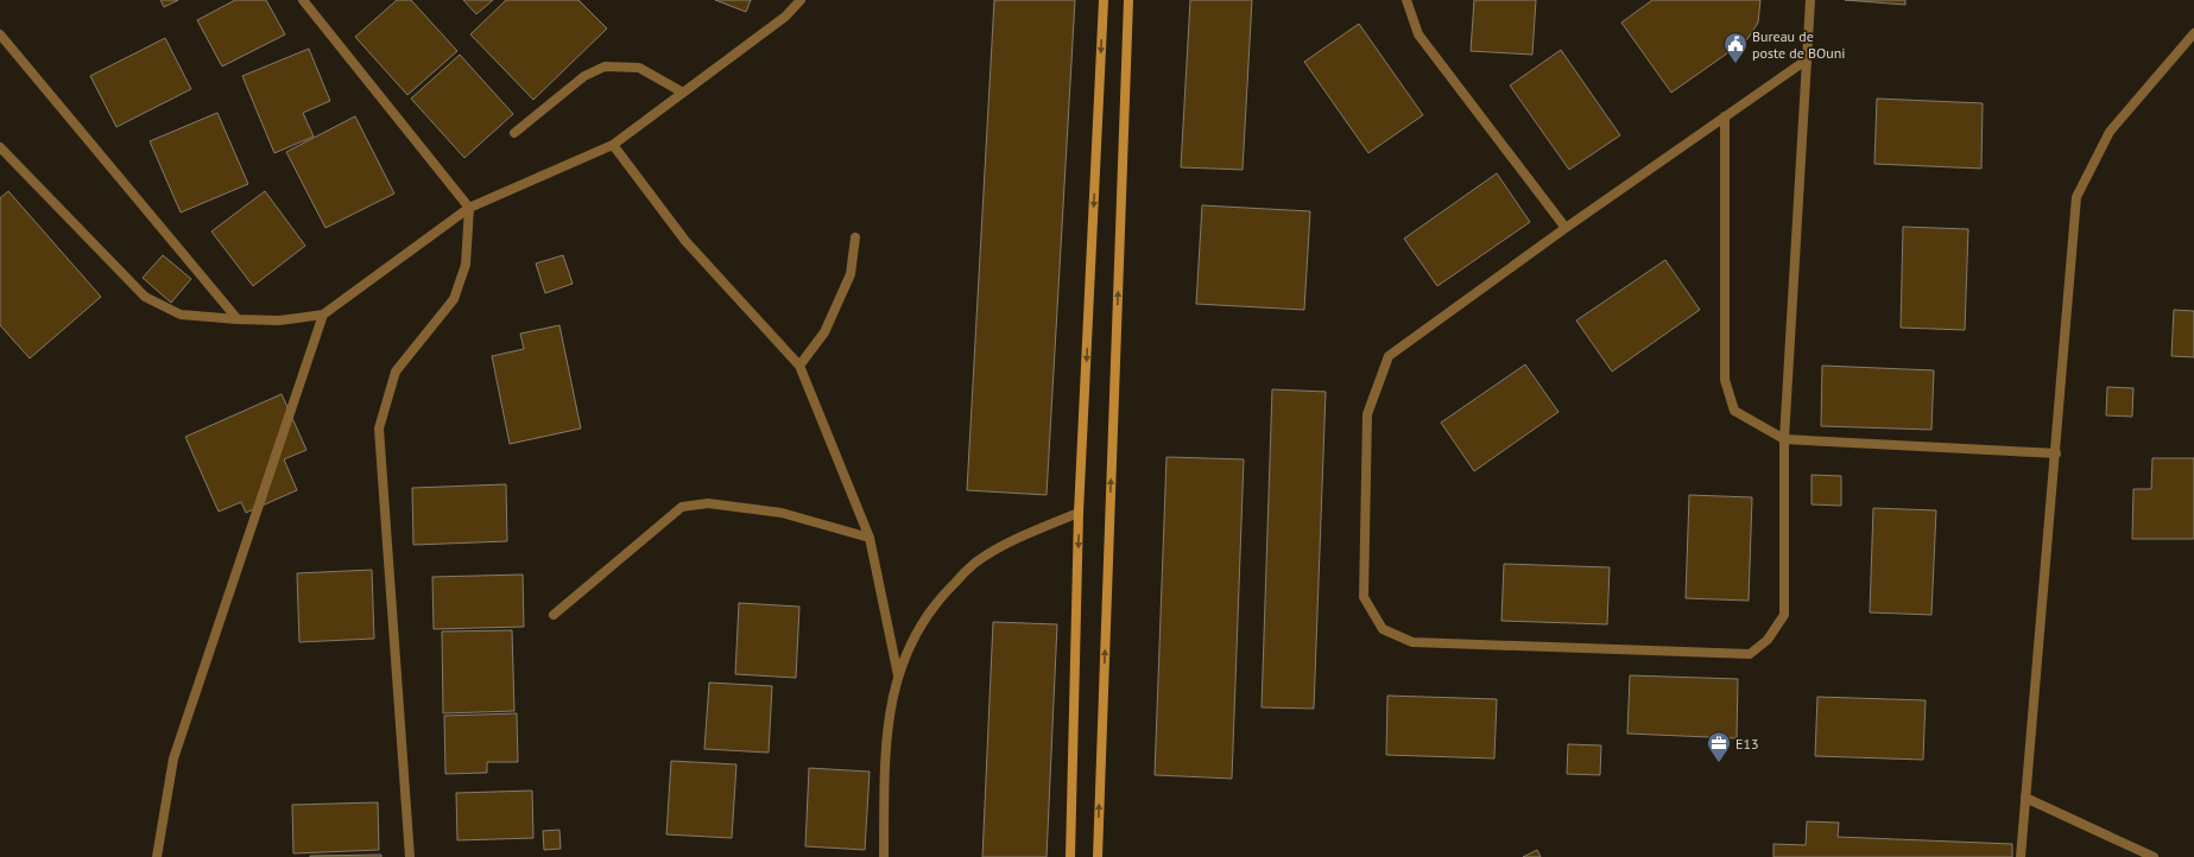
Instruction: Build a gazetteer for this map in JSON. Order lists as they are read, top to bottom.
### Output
{
  "places": {
    "public building": ["Bureau de poste de BOuni"],
    "office": ["E13"]
  }
}
